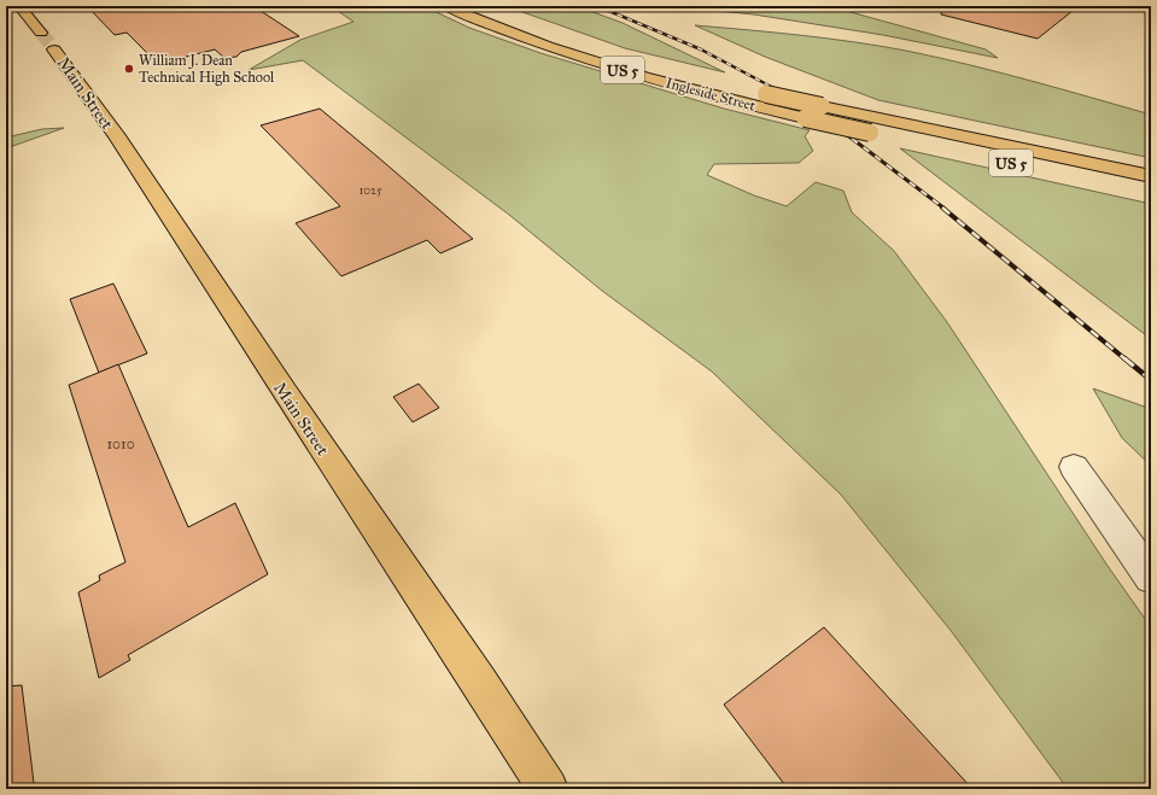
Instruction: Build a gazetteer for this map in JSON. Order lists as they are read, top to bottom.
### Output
{
  "streets": {
    "main road": ["US 5", "Main Street", "Ingleside Street"]
  },
  "places": ["William J. Dean Technical High School"],
  "house_numbers": ["1025", "1010"]
}
